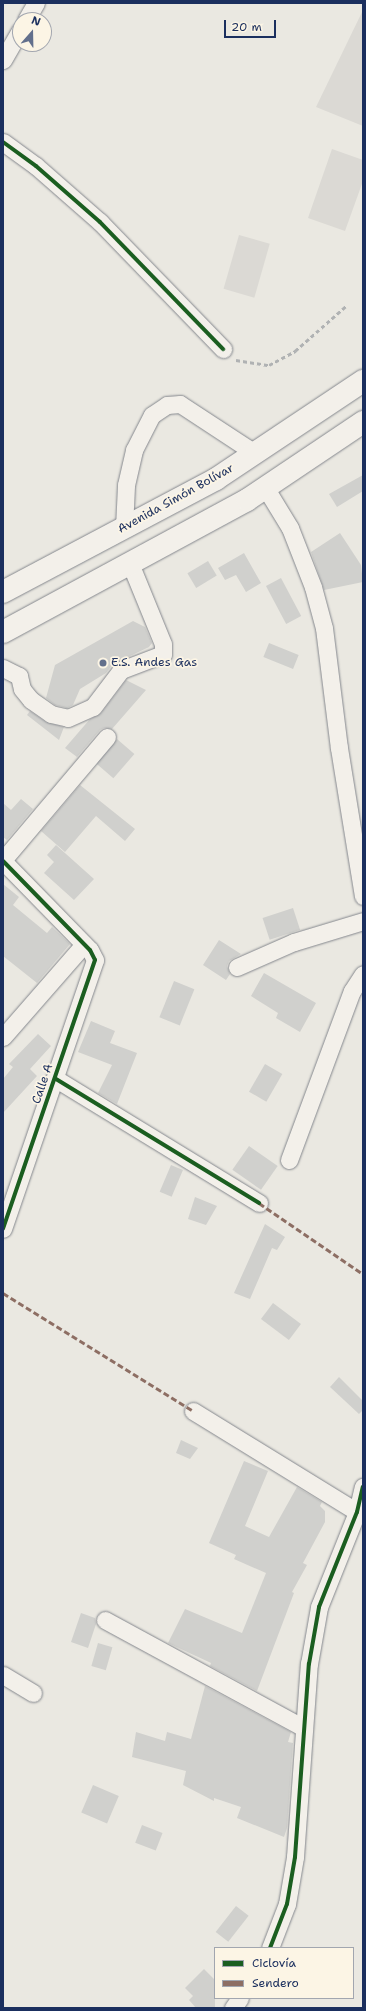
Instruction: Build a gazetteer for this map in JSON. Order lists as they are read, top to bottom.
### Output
{
  "streets": {
    "highway": ["Avenida Simón Bolívar"],
    "street": ["Calle A"]
  },
  "places": ["E.S. Andes Gas"],
  "legend": ["Ciclovía", "Sendero"],
  "scale_bar": "20 m",
  "north": "top"
}
